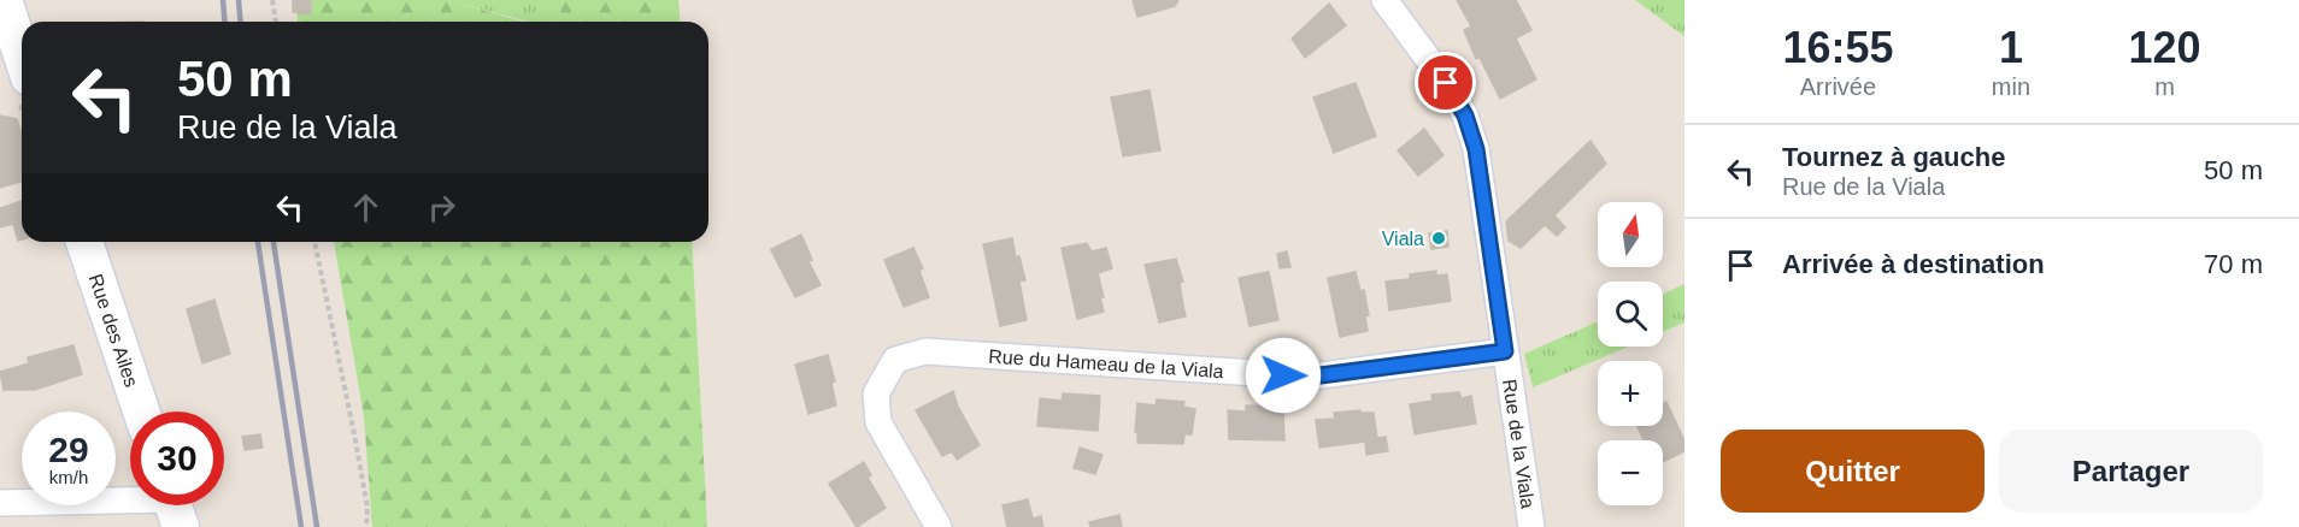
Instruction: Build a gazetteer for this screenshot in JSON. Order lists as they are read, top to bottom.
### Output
{
  "streets": {
    "main road": ["Rue des Ailes"],
    "street": ["Rue du Hameau de la Viala", "Rue de la Viala"]
  },
  "crossings": [
    ["Rue du Hameau de la Viala", "Rue de la Viala"]
  ],
  "places": ["Viala"],
  "north": "top",
  "page": {
    "eta": [
      "16:55",
      "Arrivée",
      "1",
      "min",
      "120",
      "m"
    ],
    "turn": ["50 m", "Rue de la Viala"],
    "list": [
      {
        "name": "Tournez à gauche",
        "note": "Rue de la Viala",
        "value": "50 m"
      },
      {
        "name": "Arrivée à destination",
        "value": "70 m"
      }
    ],
    "map_buttons": ["+", "−"],
    "speed": "29 km/h",
    "limit": "30",
    "buttons": ["Quitter", "Partager"]
  }
}
